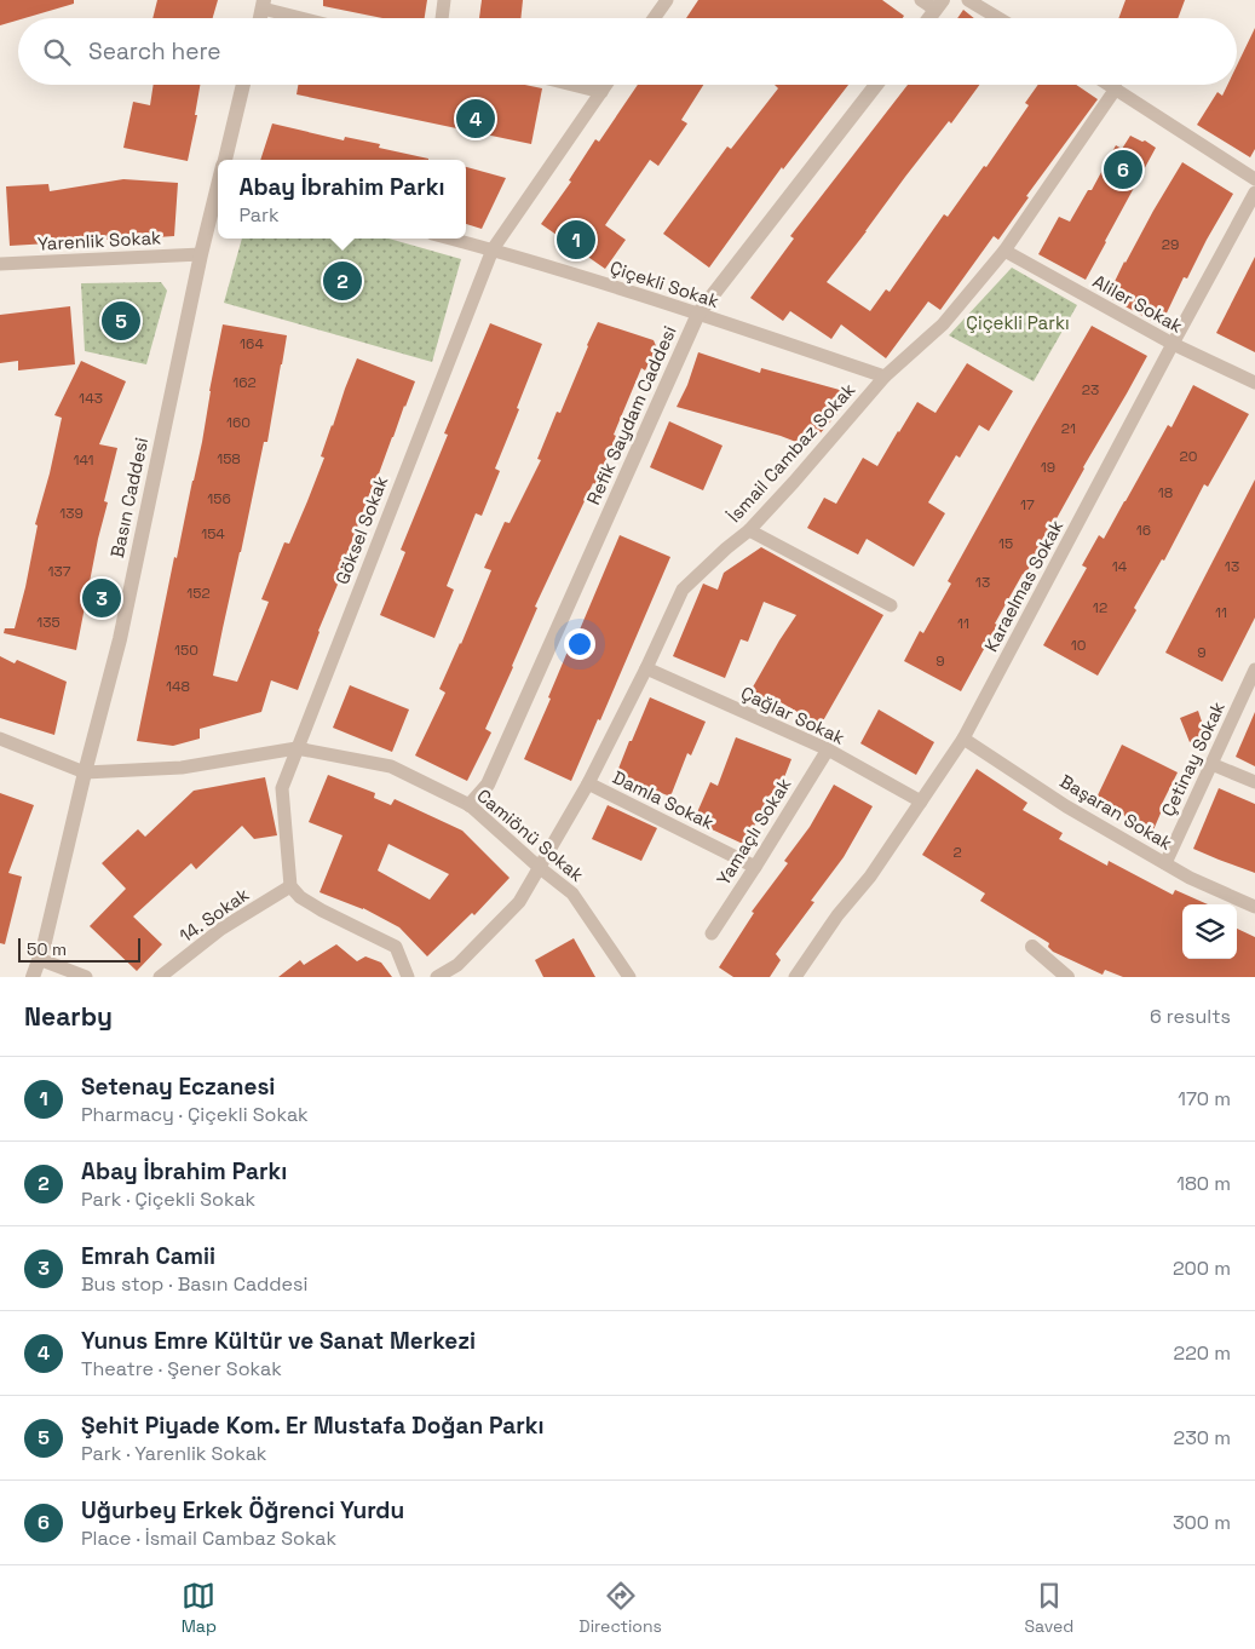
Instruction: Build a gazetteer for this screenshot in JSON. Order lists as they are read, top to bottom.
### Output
{
  "streets": {
    "street": [
      "Yarenlik Sokak",
      "Çiçekli Sokak",
      "Aliler Sokak",
      "Refik Saydam Caddesi",
      "İsmail Cambaz Sokak",
      "Basın Caddesi",
      "Göksel Sokak",
      "Karaelmas Sokak",
      "Çağlar Sokak",
      "Çetinay Sokak",
      "Damla Sokak",
      "Başaran Sokak",
      "Yamaçlı Sokak",
      "Camiönü Sokak",
      "14. Sokak"
    ]
  },
  "crossings": [
    ["Yarenlik Sokak", "Basın Caddesi"],
    ["Çiçekli Sokak", "Refik Saydam Caddesi"],
    ["Çiçekli Sokak", "İsmail Cambaz Sokak"],
    ["Çiçekli Sokak", "Göksel Sokak"],
    ["Aliler Sokak", "İsmail Cambaz Sokak"],
    ["Aliler Sokak", "Karaelmas Sokak"],
    ["Refik Saydam Caddesi", "Camiönü Sokak"],
    ["İsmail Cambaz Sokak", "Çağlar Sokak"],
    ["İsmail Cambaz Sokak", "Damla Sokak"],
    ["İsmail Cambaz Sokak", "Camiönü Sokak"],
    ["Basın Caddesi", "Camiönü Sokak"],
    ["Göksel Sokak", "Camiönü Sokak"],
    ["Göksel Sokak", "14. Sokak"],
    ["Karaelmas Sokak", "Çağlar Sokak"],
    ["Karaelmas Sokak", "Başaran Sokak"],
    ["Çağlar Sokak", "Yamaçlı Sokak"],
    ["Çetinay Sokak", "Başaran Sokak"],
    ["Damla Sokak", "Yamaçlı Sokak"]
  ],
  "parks": ["Çiçekli Parkı"],
  "house_numbers": [
    "29",
    "164",
    "162",
    "23",
    "143",
    "160",
    "21",
    "20",
    "158",
    "141",
    "19",
    "18",
    "156",
    "17",
    "139",
    "16",
    "154",
    "15",
    "14",
    "13",
    "137",
    "13",
    "152",
    "12",
    "11",
    "135",
    "11",
    "10",
    "150",
    "9",
    "9",
    "148",
    "2"
  ],
  "scale_bar": "50 m",
  "page": {
    "search": "Search here",
    "pins": [
      "4",
      "6",
      "1",
      "2",
      "5",
      "3"
    ],
    "popup": ["Abay İbrahim Parkı", "Park"],
    "scale": "50 m",
    "heading": ["Nearby", "6 results"],
    "list": [
      {
        "mark": "1",
        "name": "Setenay Eczanesi",
        "note": "Pharmacy · Çiçekli Sokak",
        "value": "170 m"
      },
      {
        "mark": "2",
        "name": "Abay İbrahim Parkı",
        "note": "Park · Çiçekli Sokak",
        "value": "180 m"
      },
      {
        "mark": "3",
        "name": "Emrah Camii",
        "note": "Bus stop · Basın Caddesi",
        "value": "200 m"
      },
      {
        "mark": "4",
        "name": "Yunus Emre Kültür ve Sanat Merkezi",
        "note": "Theatre · Şener Sokak",
        "value": "220 m"
      },
      {
        "mark": "5",
        "name": "Şehit Piyade Kom. Er Mustafa Doğan Parkı",
        "note": "Park · Yarenlik Sokak",
        "value": "230 m"
      },
      {
        "mark": "6",
        "name": "Uğurbey Erkek Öğrenci Yurdu",
        "note": "Place · İsmail Cambaz Sokak",
        "value": "300 m"
      }
    ],
    "nav": ["Map", "Directions", "Saved"]
  }
}
